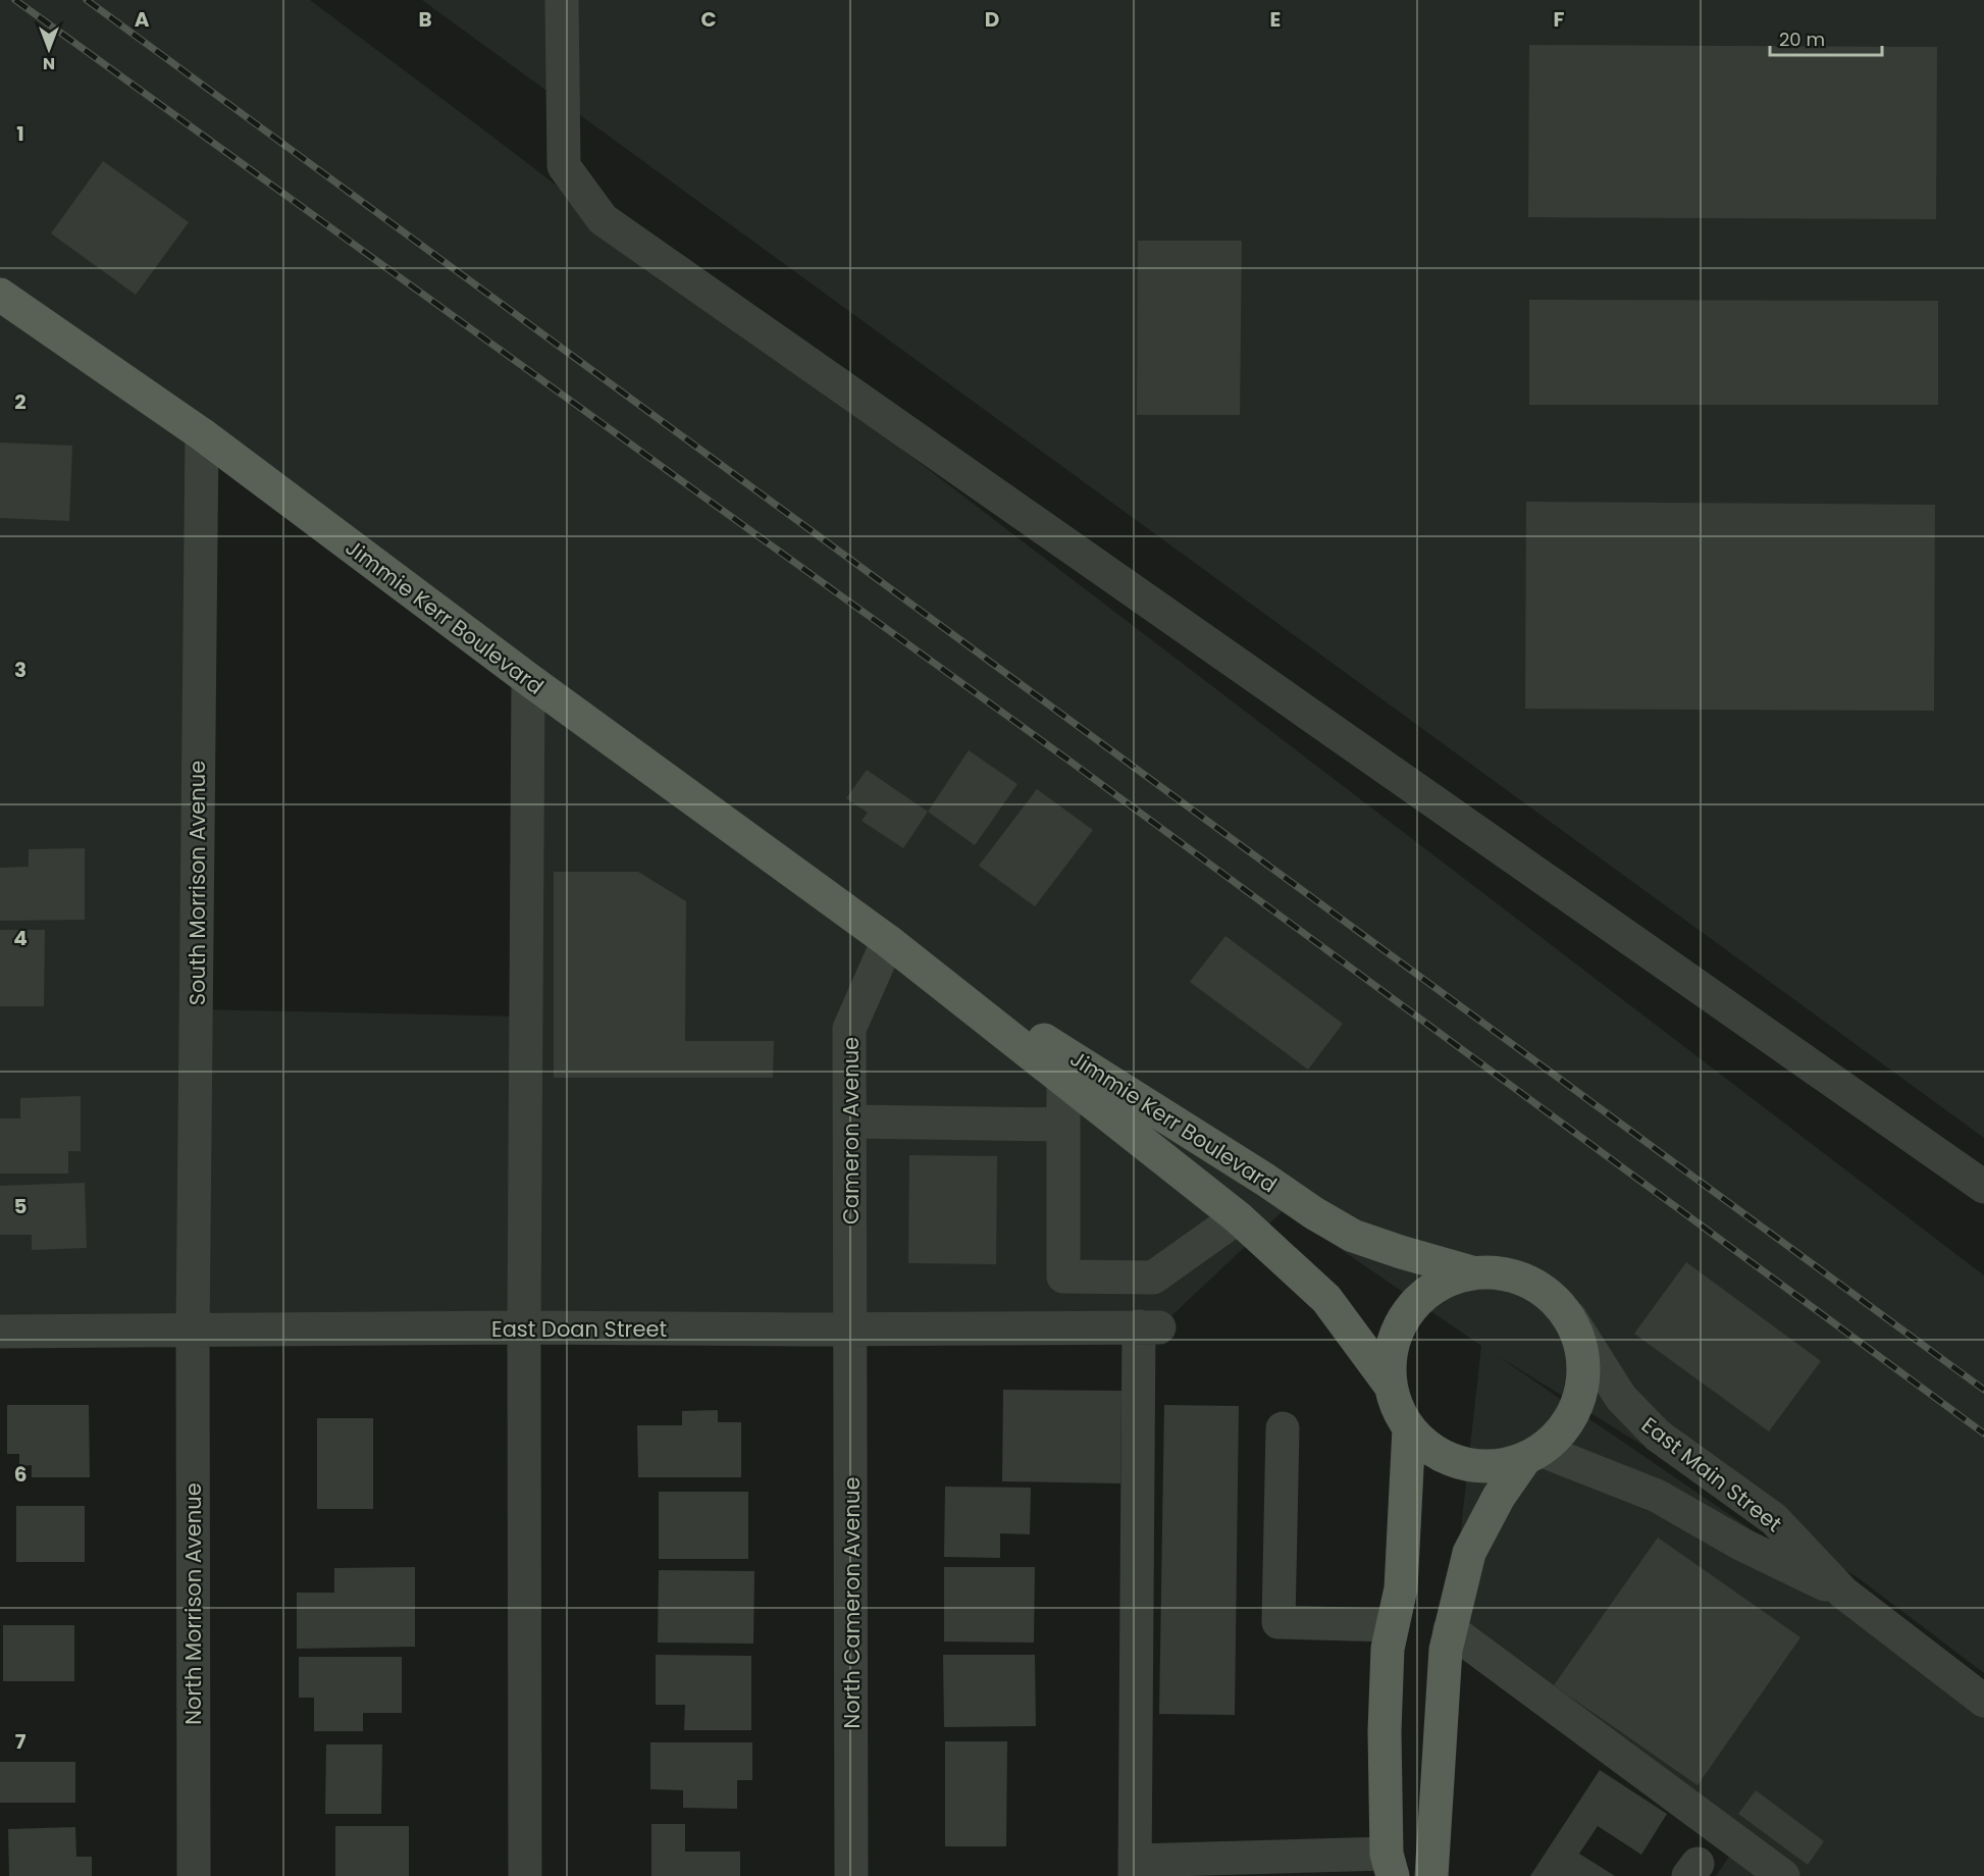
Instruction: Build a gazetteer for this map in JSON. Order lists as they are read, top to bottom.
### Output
{
  "streets": {
    "main road": ["Jimmie Kerr Boulevard"],
    "street": [
      "South Morrison Avenue",
      "Cameron Avenue",
      "East Doan Street",
      "East Main Street",
      "North Cameron Avenue",
      "North Morrison Avenue"
    ]
  },
  "crossings": [
    ["Jimmie Kerr Boulevard", "South Morrison Avenue"],
    ["Jimmie Kerr Boulevard", "Cameron Avenue"],
    ["Jimmie Kerr Boulevard", "East Main Street"],
    ["South Morrison Avenue", "East Doan Street"],
    ["South Morrison Avenue", "North Morrison Avenue"],
    ["Cameron Avenue", "East Doan Street"],
    ["Cameron Avenue", "North Cameron Avenue"],
    ["East Doan Street", "North Cameron Avenue"],
    ["East Doan Street", "North Morrison Avenue"]
  ],
  "scale_bar": "20 m",
  "north": "bottom",
  "grid": {
    "columns": [
      "A",
      "B",
      "C",
      "D",
      "E",
      "F"
    ],
    "rows": [
      "1",
      "2",
      "3",
      "4",
      "5",
      "6",
      "7"
    ]
  }
}
